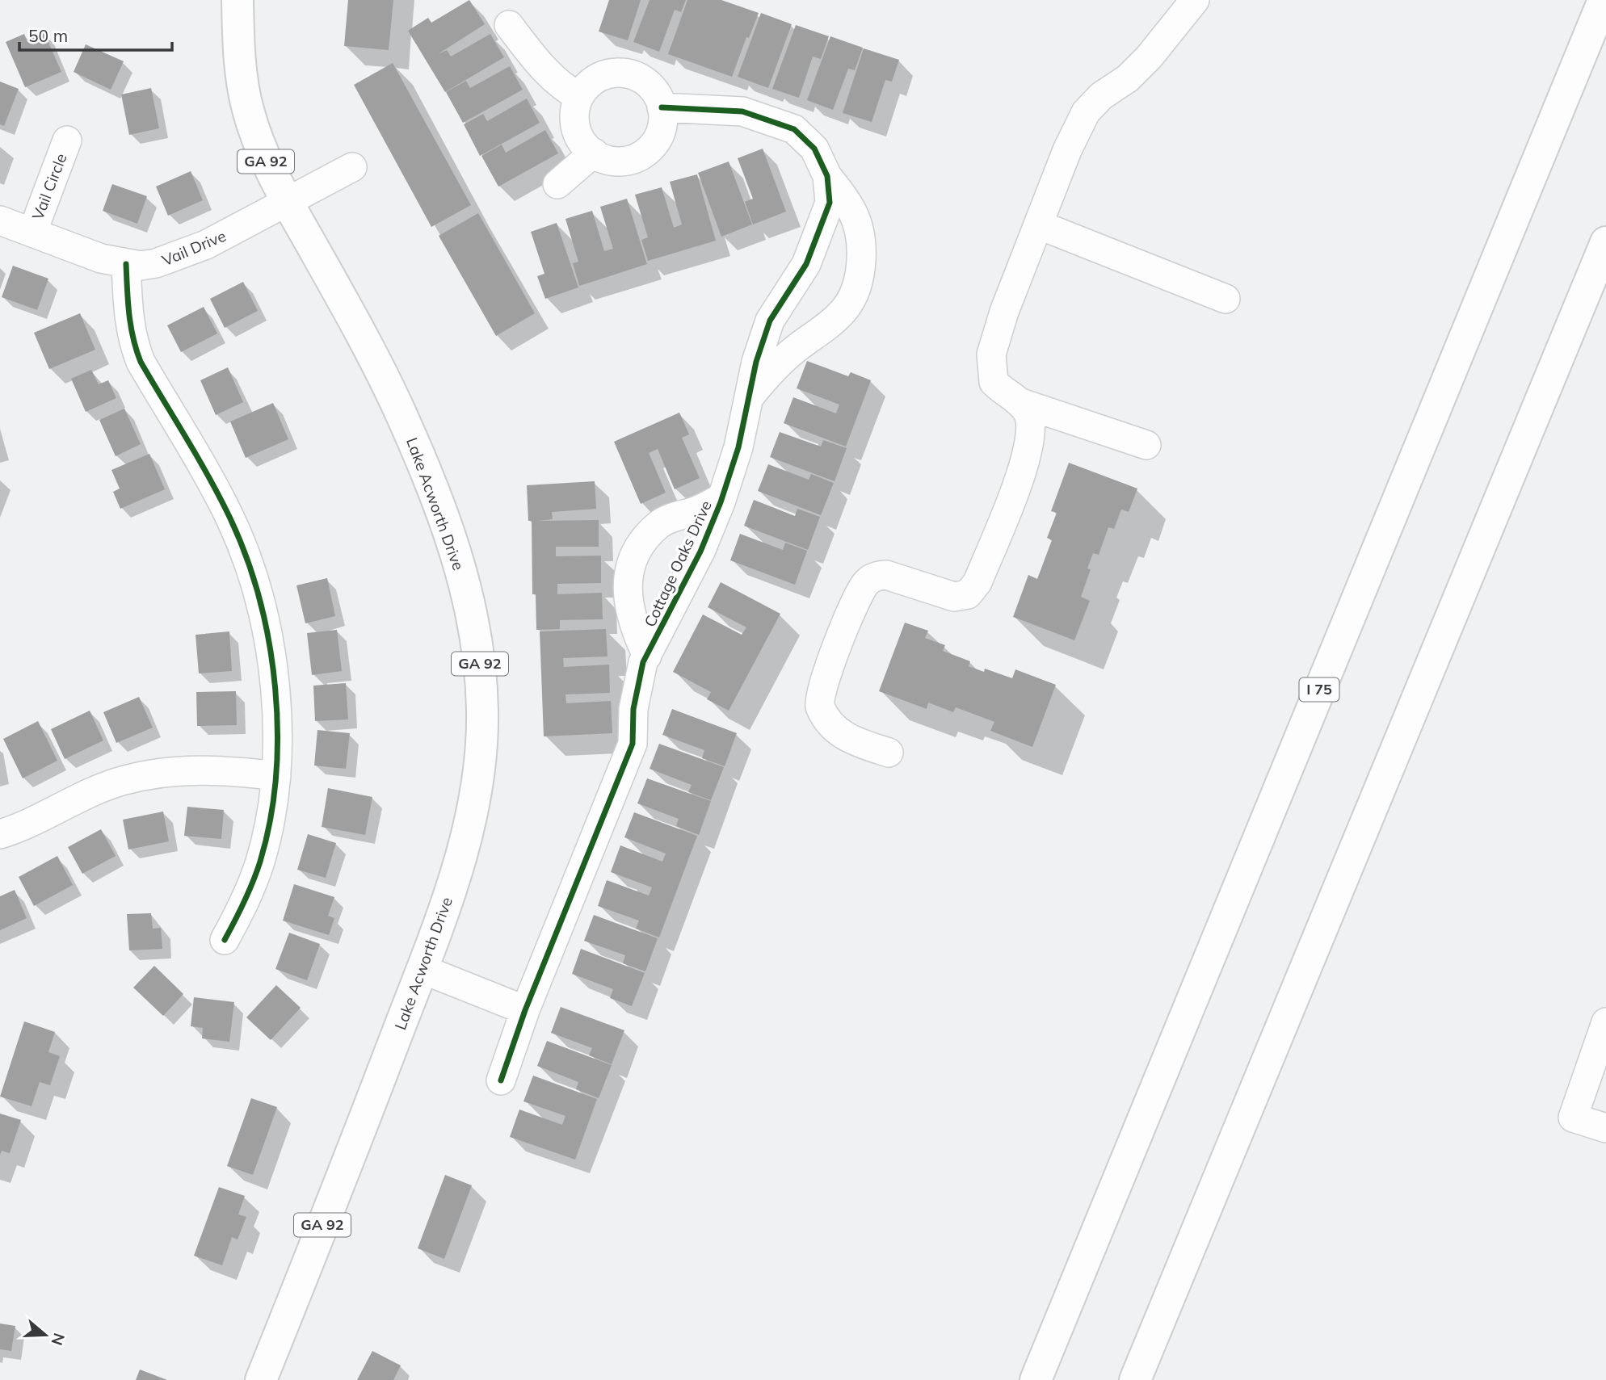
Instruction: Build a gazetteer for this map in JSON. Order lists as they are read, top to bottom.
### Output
{
  "streets": {
    "main road": ["GA 92", "Lake Acworth Drive", "I 75"],
    "street": ["Vail Circle", "Vail Drive", "Cottage Oaks Drive"]
  },
  "crossings": [
    ["Vail Circle", "Vail Drive"],
    ["Vail Drive", "Lake Acworth Drive"]
  ],
  "scale_bar": "50 m",
  "north": "right"
}
